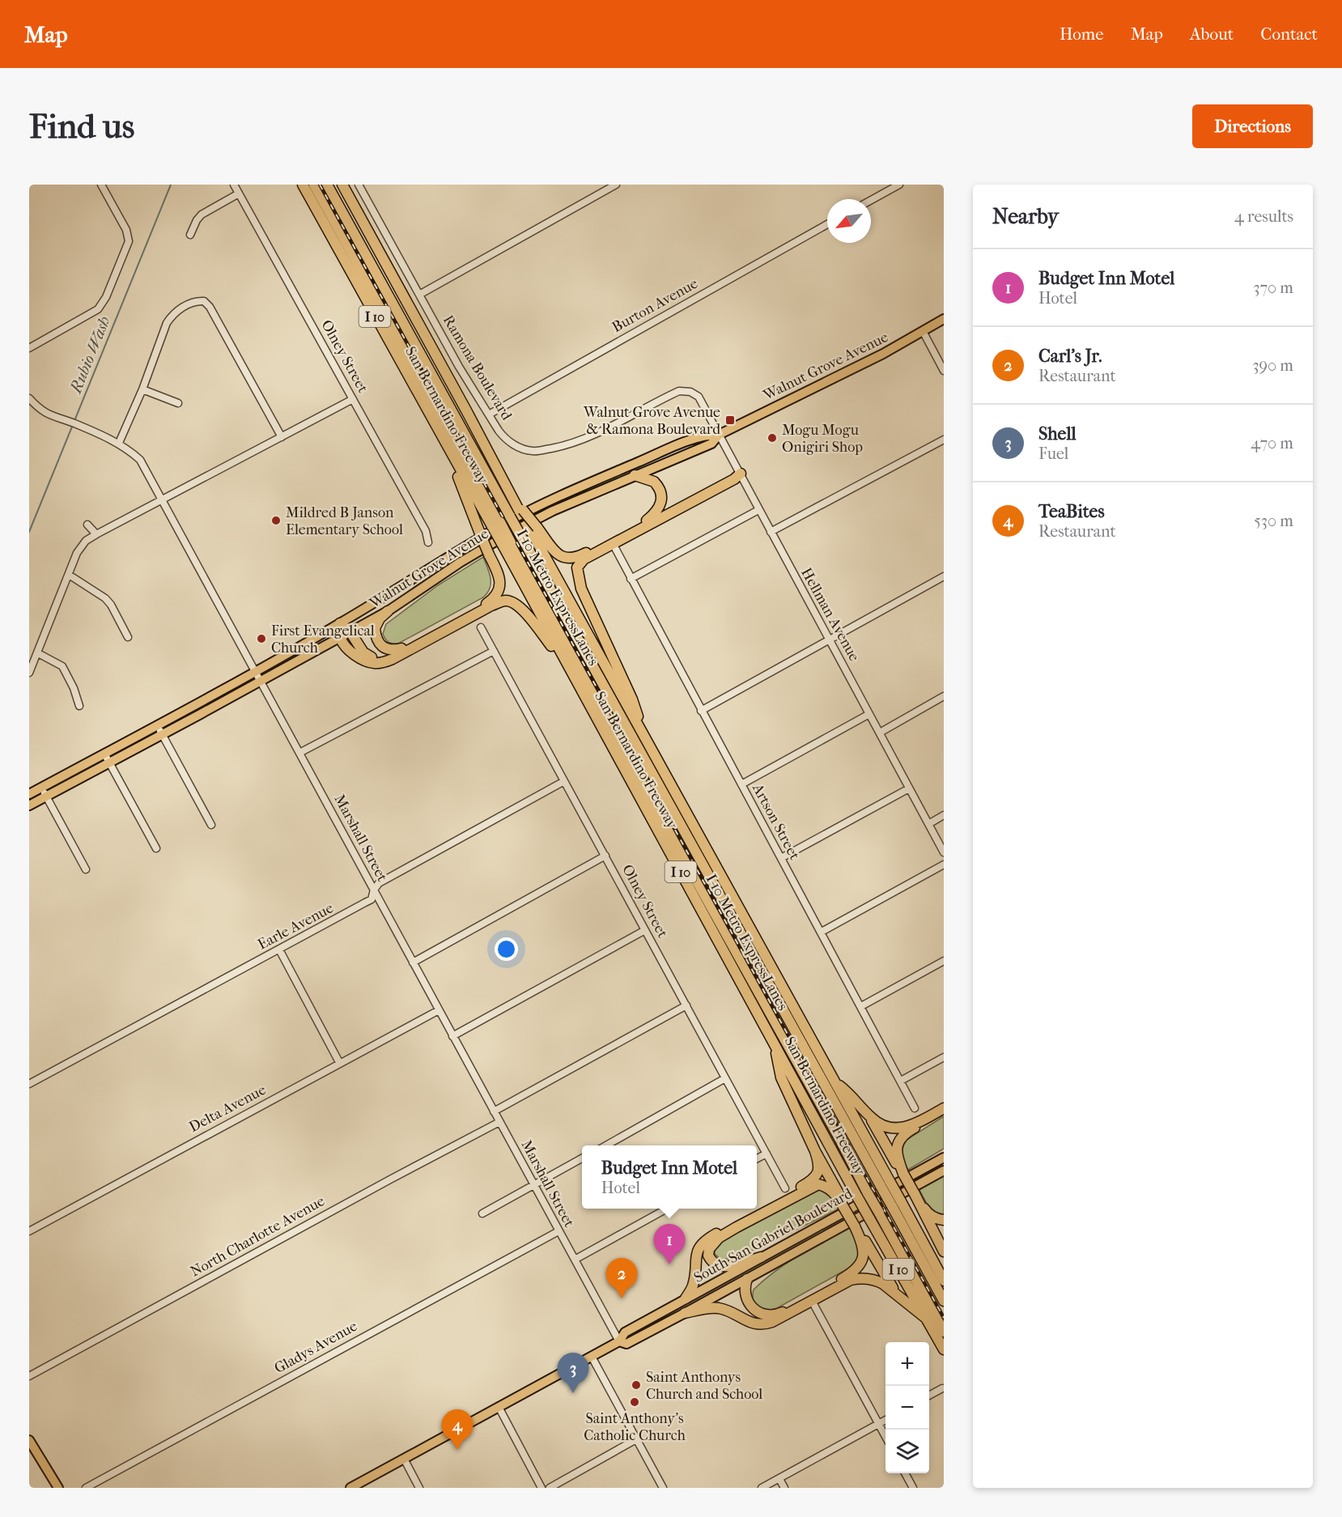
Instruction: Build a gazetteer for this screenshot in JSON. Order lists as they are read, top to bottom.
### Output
{
  "streets": {
    "highway": ["I 10", "San Bernardino Freeway", "I-10 Metro ExpressLanes"],
    "main road": ["Walnut Grove Avenue", "South San Gabriel Boulevard"],
    "street": [
      "Burton Avenue",
      "Olney Street",
      "Ramona Boulevard",
      "Hellman Avenue",
      "Artson Street",
      "Marshall Street",
      "Earle Avenue",
      "Delta Avenue",
      "North Charlotte Avenue",
      "Gladys Avenue"
    ]
  },
  "crossings": [
    ["Burton Avenue", "Ramona Boulevard"],
    ["Olney Street", "Earle Avenue"],
    ["Walnut Grove Avenue", "Hellman Avenue"],
    ["Walnut Grove Avenue", "Marshall Street"],
    ["Ramona Boulevard", "Hellman Avenue"],
    ["San Bernardino Freeway", "I-10 Metro ExpressLanes"],
    ["Marshall Street", "Earle Avenue"],
    ["Marshall Street", "Delta Avenue"],
    ["Marshall Street", "South San Gabriel Boulevard"],
    ["Marshall Street", "North Charlotte Avenue"],
    ["Marshall Street", "Gladys Avenue"]
  ],
  "water": ["Rubio Wash"],
  "places": {
    "transit": ["Walnut Grove Avenue & Ramona Boulevard"],
    "other": [
      "Mogu Mogu Onigiri Shop",
      "Mildred B Janson Elementary School",
      "First Evangelical Church",
      "Saint Anthonys Church and School",
      "Saint Anthony's Catholic Church"
    ]
  },
  "north": "bottom left",
  "page": {
    "header": "Map",
    "nav": [
      "Home",
      "Map",
      "About",
      "Contact"
    ],
    "buttons": "Directions",
    "title": "Find us",
    "heading": ["Nearby", "4 results"],
    "list": [
      {
        "mark": "1",
        "name": "Budget Inn Motel",
        "note": "Hotel",
        "value": "370 m"
      },
      {
        "mark": "2",
        "name": "Carl's Jr.",
        "note": "Restaurant",
        "value": "390 m"
      },
      {
        "mark": "3",
        "name": "Shell",
        "note": "Fuel",
        "value": "470 m"
      },
      {
        "mark": "4",
        "name": "TeaBites",
        "note": "Restaurant",
        "value": "530 m"
      }
    ],
    "popup": ["Budget Inn Motel", "Hotel"],
    "pins": [
      "1",
      "2",
      "3",
      "4"
    ],
    "map_buttons": ["+", "−"]
  }
}
